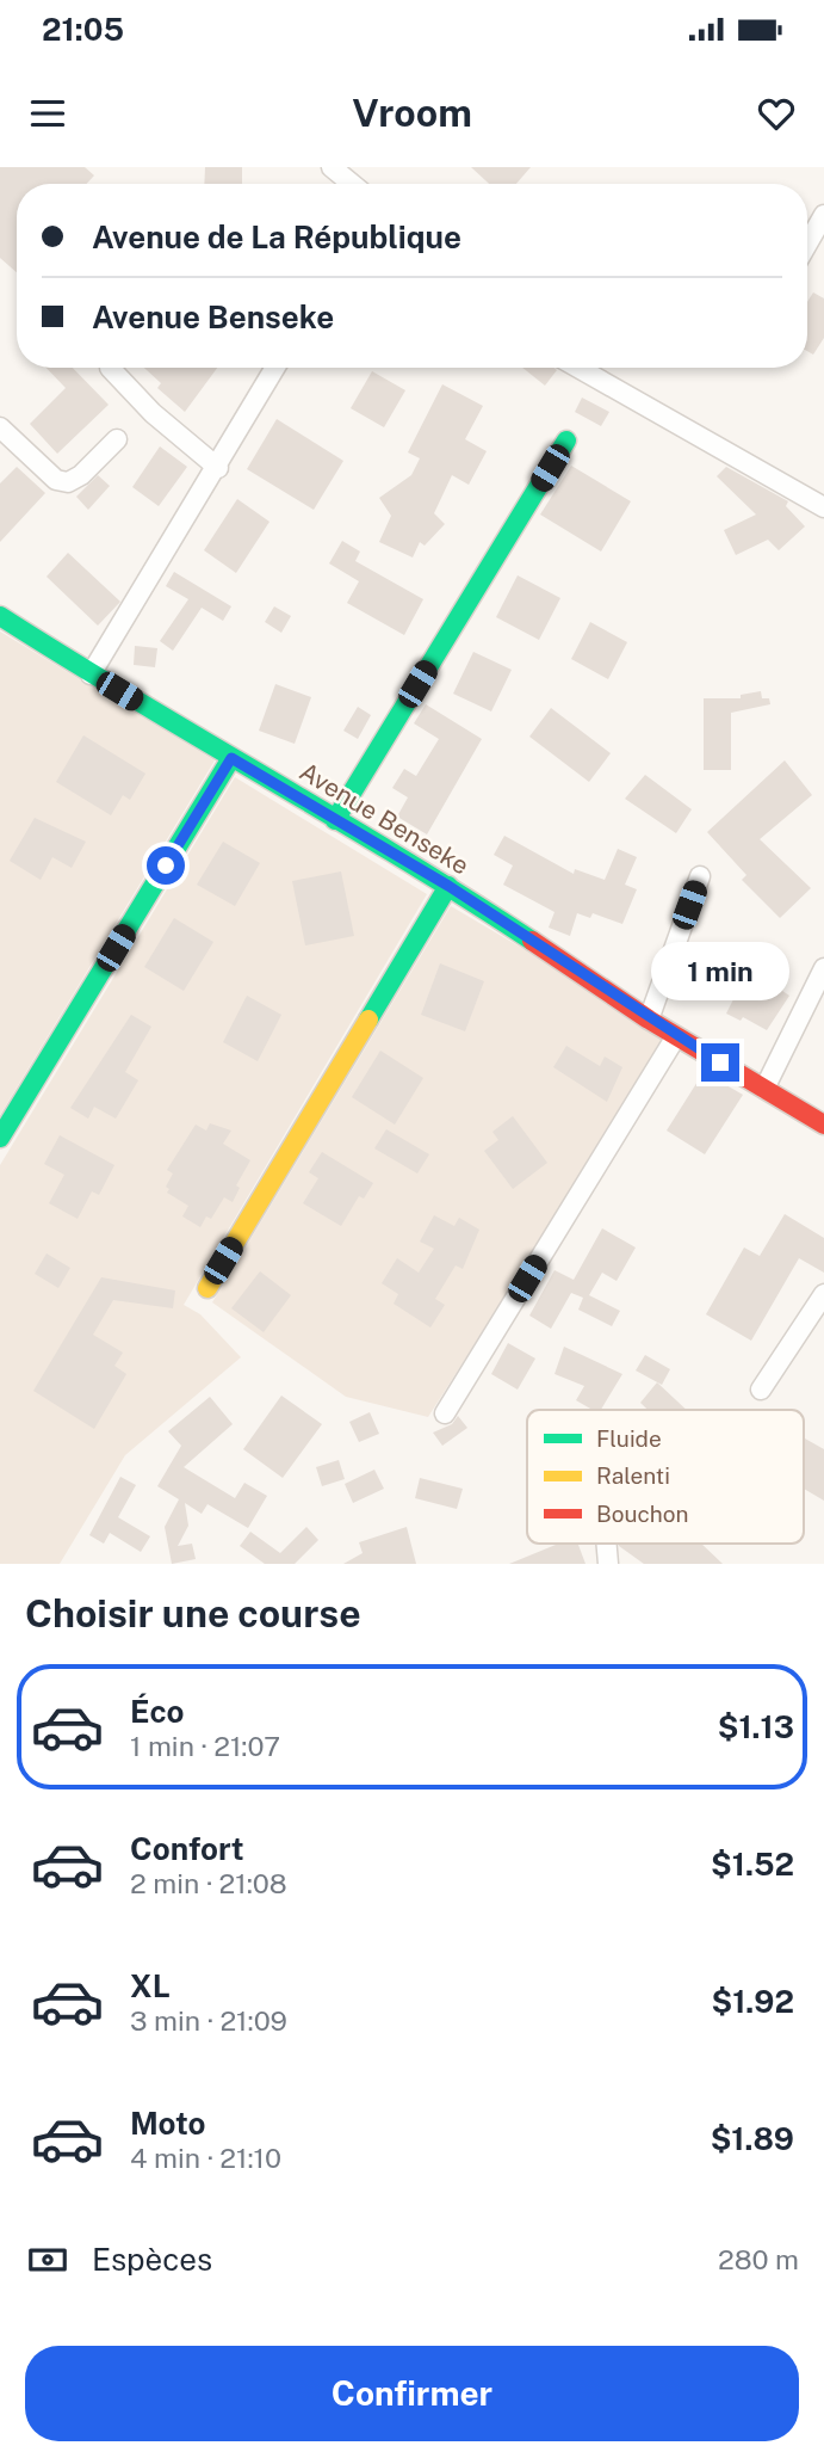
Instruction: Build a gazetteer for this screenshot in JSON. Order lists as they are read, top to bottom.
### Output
{
  "streets": {
    "street": ["Avenue Benseke"]
  },
  "legend": ["Fluide", "Ralenti", "Bouchon"],
  "page": {
    "status": "21:05",
    "header": "Vroom",
    "banner": ["Avenue de La République", "Avenue Benseke"],
    "bubble": "1 min",
    "heading": "Choisir une course",
    "list": [
      {
        "name": "Éco",
        "note": "1 min · 21:07",
        "value": "$1.13"
      },
      {
        "name": "Confort",
        "note": "2 min · 21:08",
        "value": "$1.52"
      },
      {
        "name": "XL",
        "note": "3 min · 21:09",
        "value": "$1.92"
      },
      {
        "name": "Moto",
        "note": "4 min · 21:10",
        "value": "$1.89"
      }
    ],
    "pay": ["Espèces", "280 m"],
    "buttons": "Confirmer"
  }
}
